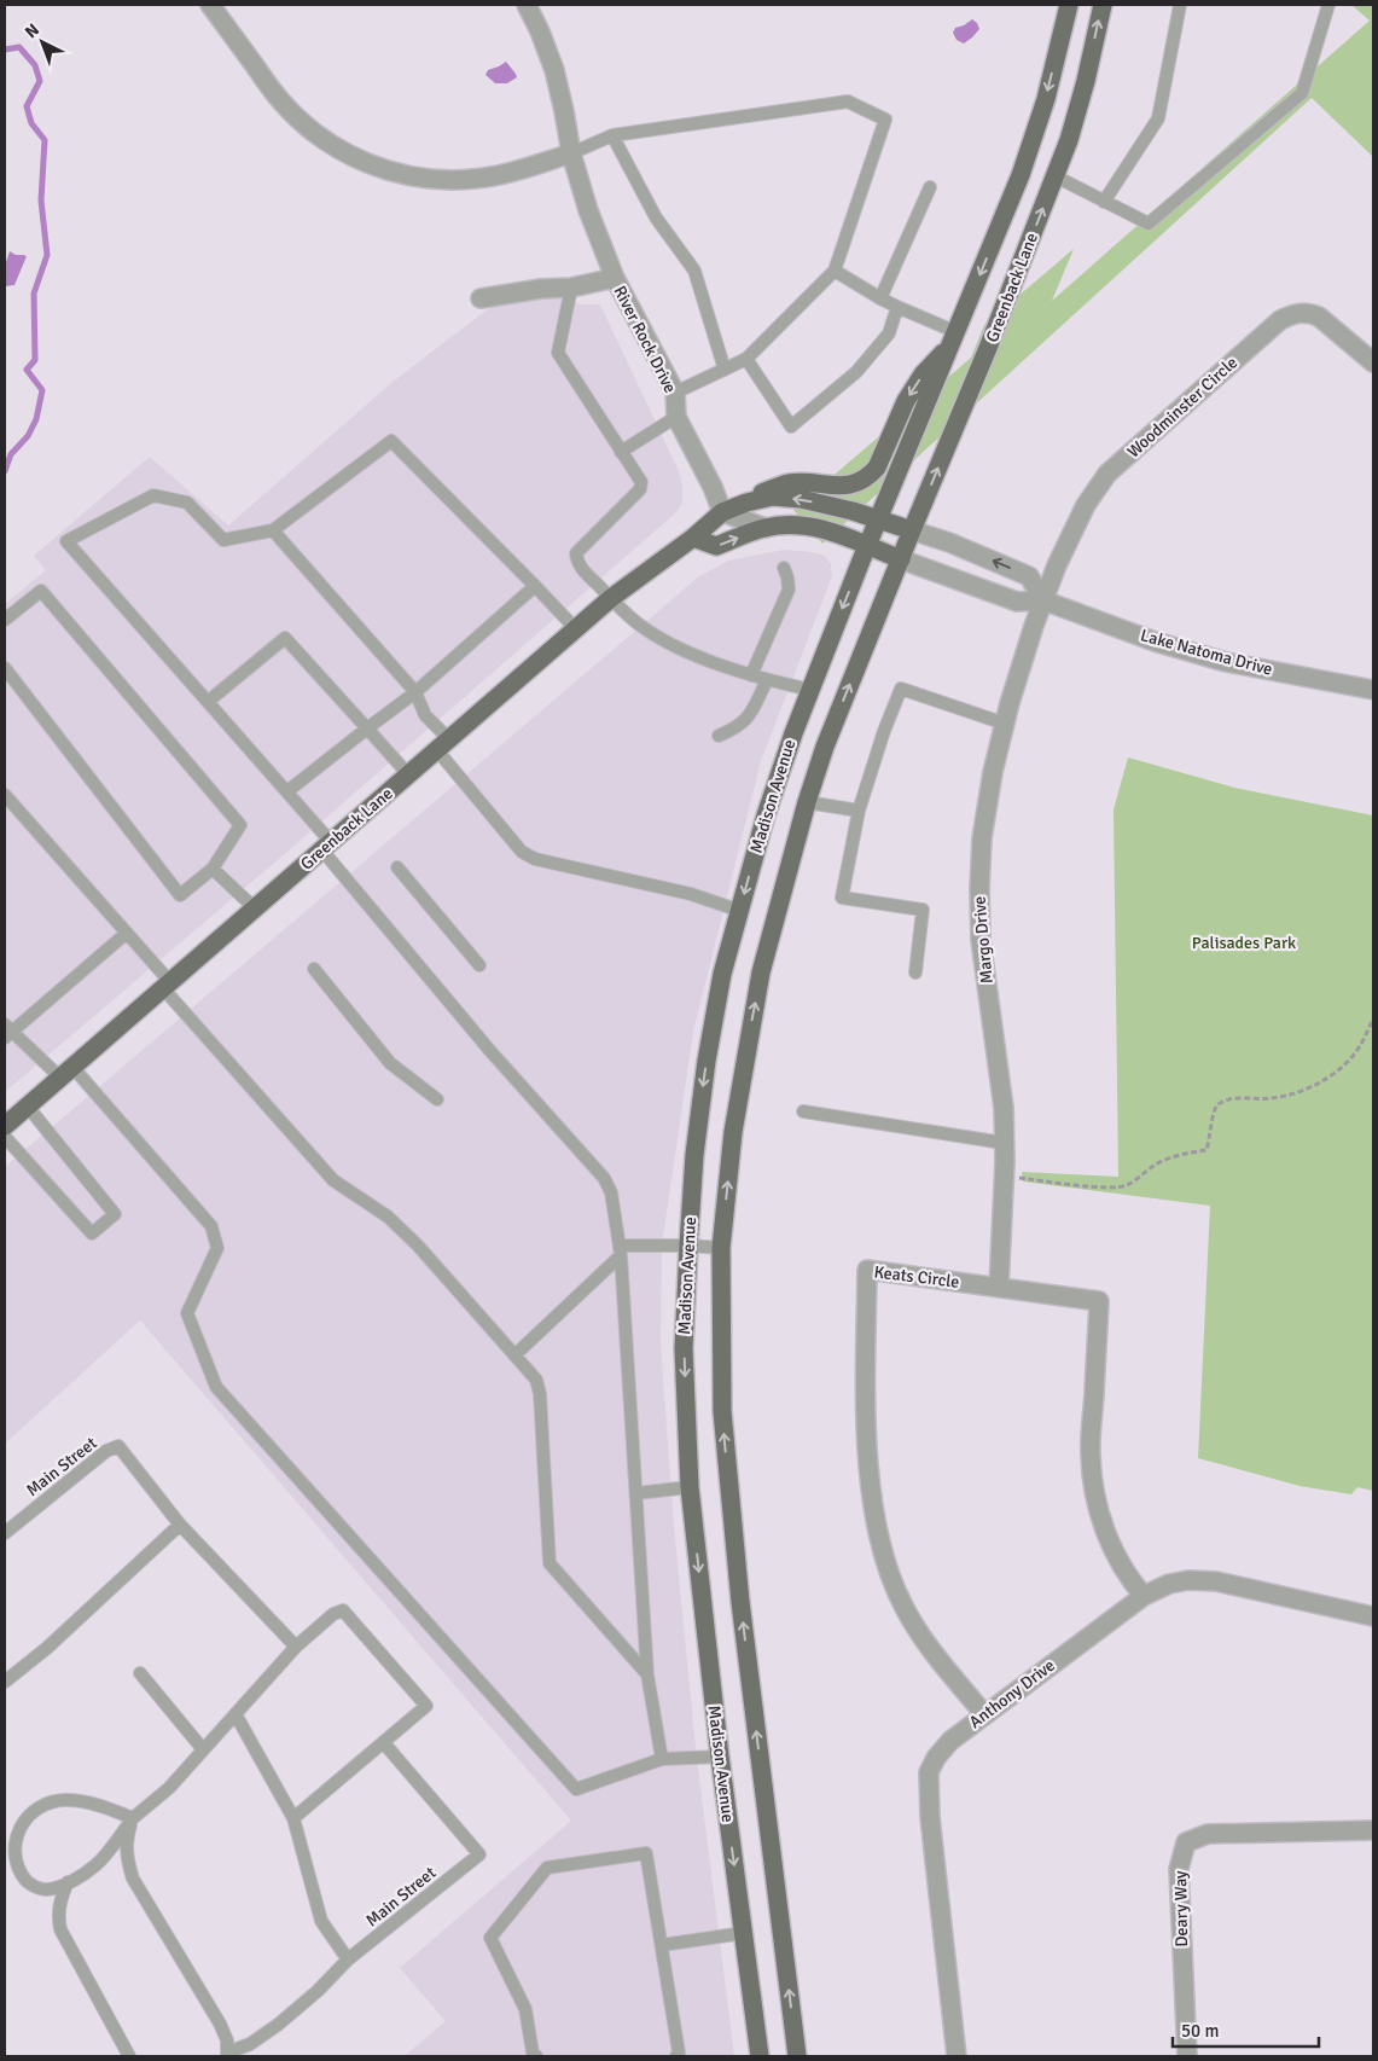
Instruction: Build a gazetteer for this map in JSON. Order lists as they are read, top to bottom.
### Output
{
  "streets": {
    "main road": ["Greenback Lane", "Madison Avenue"],
    "street": [
      "River Rock Drive",
      "Woodminster Circle",
      "Lake Natoma Drive",
      "Margo Drive",
      "Keats Circle",
      "Anthony Drive",
      "Deary Way"
    ],
    "lane": ["Main Street"]
  },
  "crossings": [
    ["Greenback Lane", "River Rock Drive"],
    ["Greenback Lane", "Madison Avenue"],
    ["Woodminster Circle", "Lake Natoma Drive"],
    ["Woodminster Circle", "Margo Drive"],
    ["Lake Natoma Drive", "Madison Avenue"],
    ["Lake Natoma Drive", "Margo Drive"],
    ["Margo Drive", "Keats Circle"],
    ["Keats Circle", "Anthony Drive"]
  ],
  "parks": ["Palisades Park"],
  "scale_bar": "50 m",
  "north": "top left"
}
